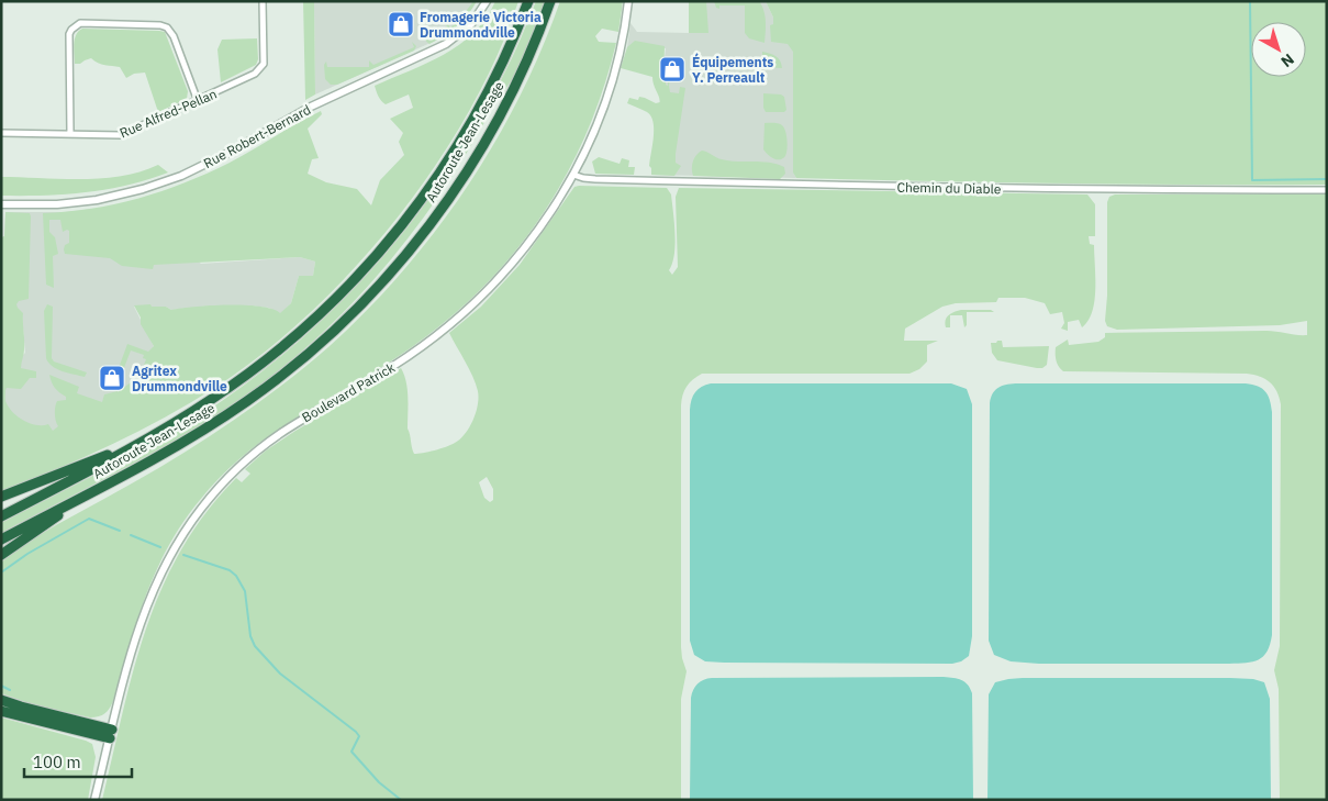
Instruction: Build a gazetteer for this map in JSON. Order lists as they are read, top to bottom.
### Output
{
  "streets": {
    "highway": ["Autoroute Jean-Lesage"],
    "street": [
      "Rue Alfred-Pellan",
      "Rue Robert-Bernard",
      "Chemin du Diable",
      "Boulevard Patrick"
    ]
  },
  "crossings": [
    ["Chemin du Diable", "Boulevard Patrick"]
  ],
  "places": {
    "shop": ["Fromagerie Victoria Drummondville", "Équipements Y. Perreault", "Agritex Drummondville"]
  },
  "scale_bar": "100 m",
  "north": "bottom right"
}
